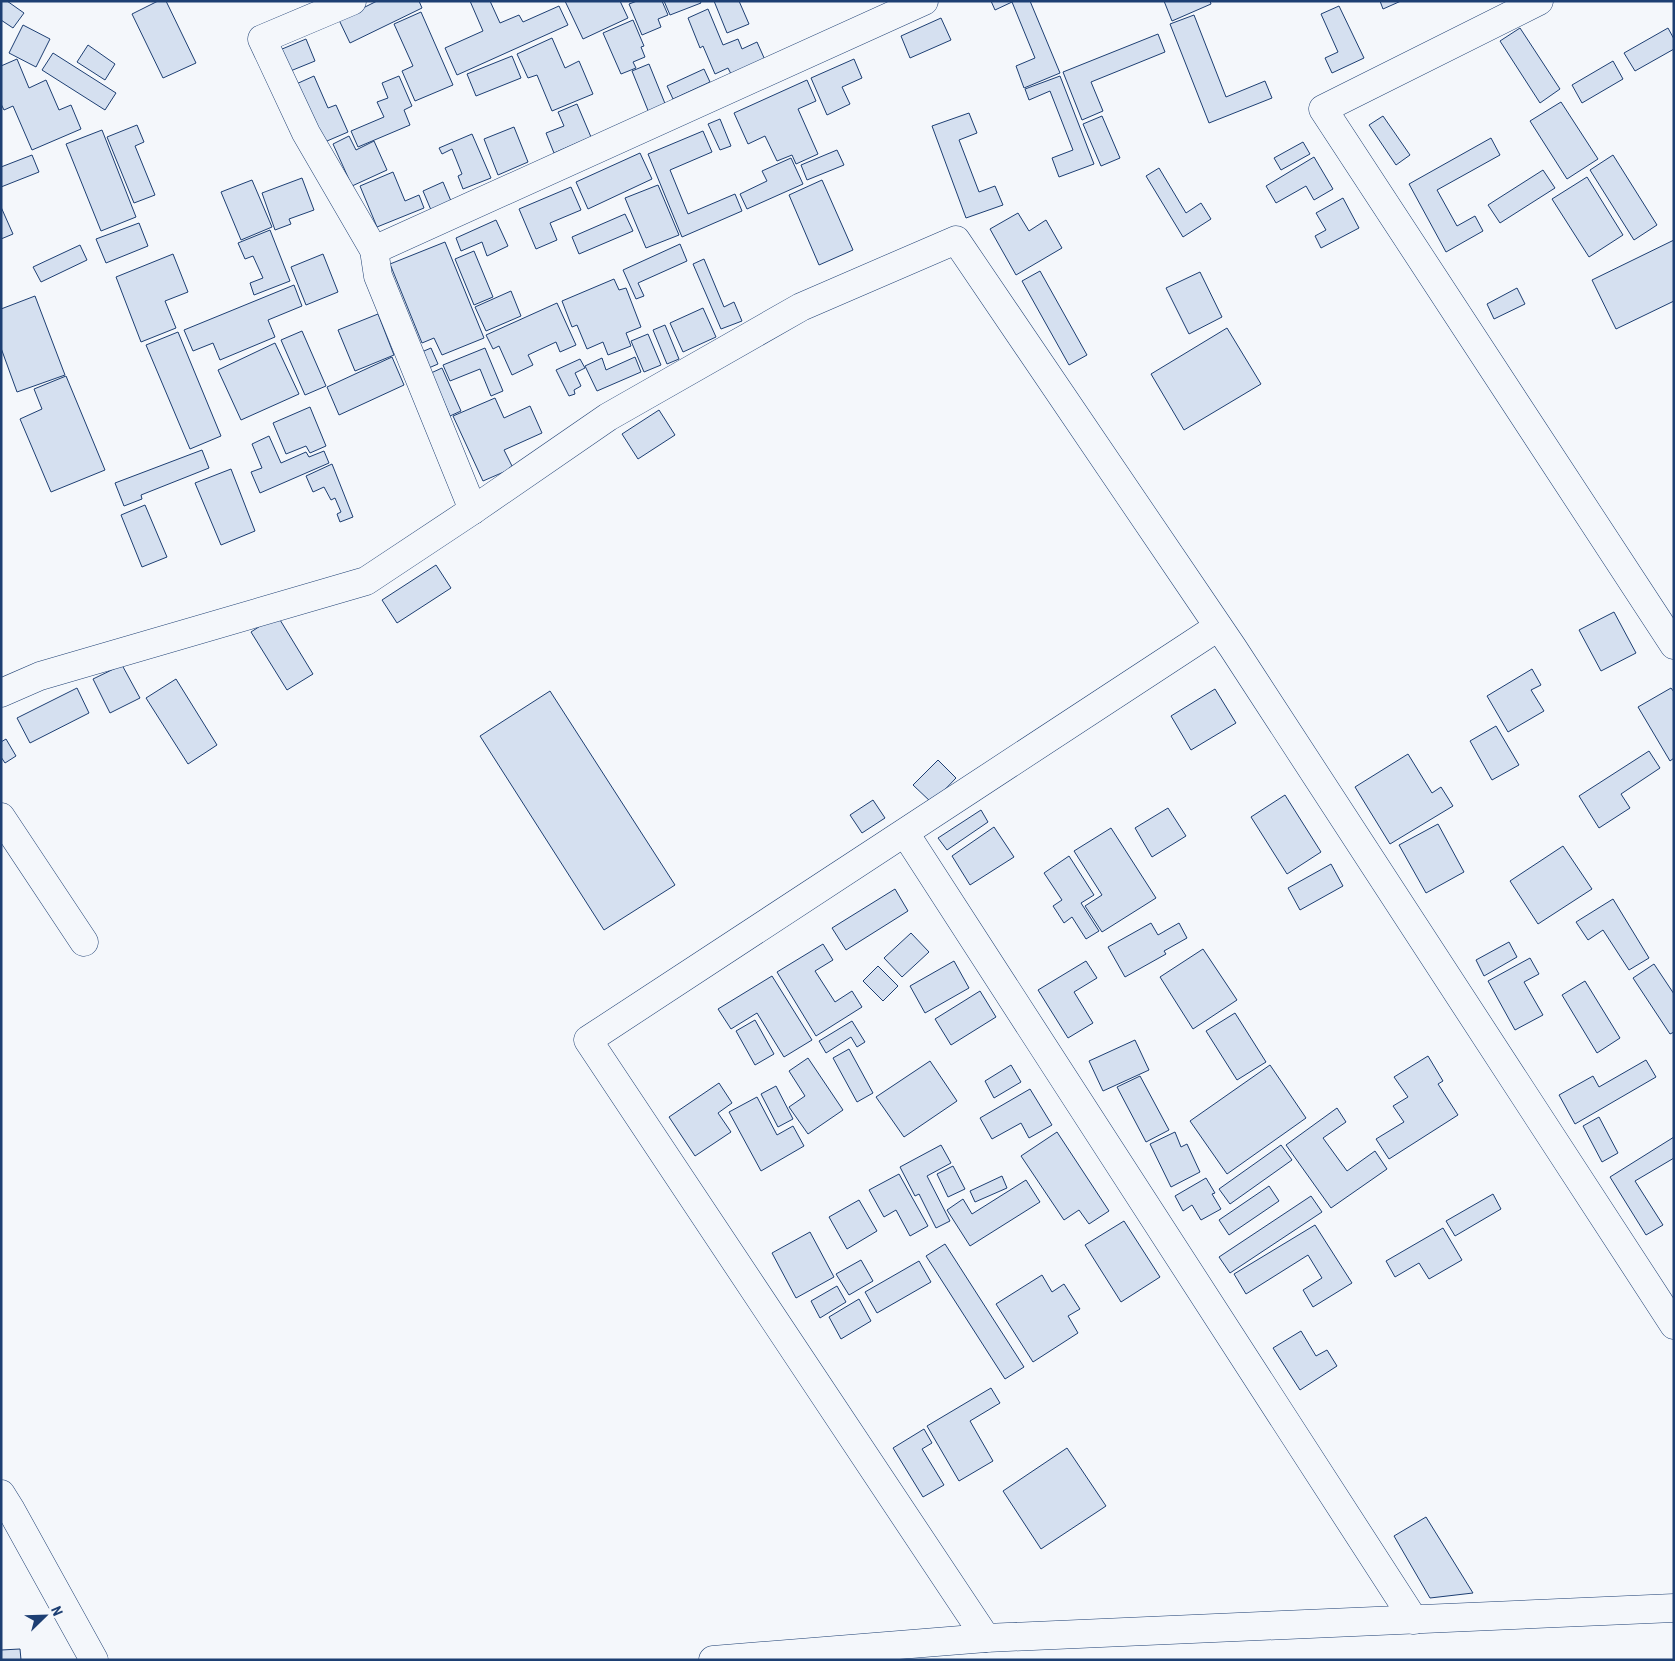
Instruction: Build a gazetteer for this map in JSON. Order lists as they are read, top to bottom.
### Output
{
  "north": "top right"
}
